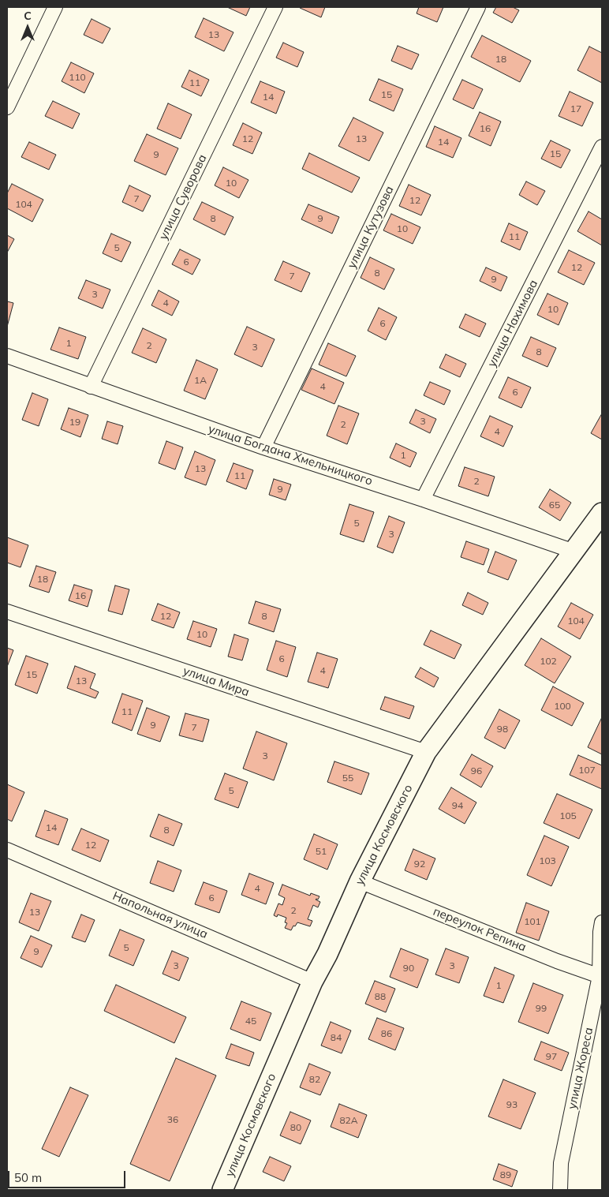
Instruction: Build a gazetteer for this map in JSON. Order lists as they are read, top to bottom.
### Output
{
  "streets": {
    "main road": ["улица Космовского"],
    "street": [
      "улица Суворова",
      "улица Кутузова",
      "улица Нахимова",
      "улица Богдана Хмельницкого",
      "улица Мира",
      "Напольная улица",
      "переулок Репина",
      "улица Жореса"
    ]
  },
  "crossings": [
    ["улица Суворова", "улица Богдана Хмельницкого"],
    ["улица Кутузова", "улица Богдана Хмельницкого"],
    ["улица Нахимова", "улица Богдана Хмельницкого"],
    ["улица Богдана Хмельницкого", "улица Космовского"],
    ["улица Мира", "улица Космовского"],
    ["улица Космовского", "Напольная улица"],
    ["улица Космовского", "переулок Репина"],
    ["переулок Репина", "улица Жореса"]
  ],
  "house_numbers": [
    "13",
    "18",
    "110",
    "11",
    "15",
    "14",
    "17",
    "16",
    "12",
    "13",
    "14",
    "15",
    "9",
    "10",
    "7",
    "12",
    "104",
    "8",
    "9",
    "10",
    "11",
    "5",
    "6",
    "12",
    "8",
    "7",
    "9",
    "3",
    "4",
    "10",
    "6",
    "1",
    "2",
    "3",
    "8",
    "1А",
    "4",
    "6",
    "3",
    "19",
    "2",
    "4",
    "1",
    "13",
    "11",
    "2",
    "9",
    "65",
    "5",
    "3",
    "18",
    "16",
    "12",
    "8",
    "104",
    "10",
    "6",
    "102",
    "4",
    "15",
    "13",
    "100",
    "11",
    "9",
    "7",
    "98",
    "3",
    "107",
    "96",
    "55",
    "5",
    "94",
    "105",
    "14",
    "8",
    "12",
    "51",
    "103",
    "92",
    "4",
    "6",
    "2",
    "13",
    "101",
    "5",
    "9",
    "3",
    "3",
    "90",
    "1",
    "88",
    "99",
    "45",
    "86",
    "84",
    "97",
    "82",
    "93",
    "36",
    "82А",
    "80",
    "89"
  ],
  "scale_bar": "50 m",
  "north": "top"
}
